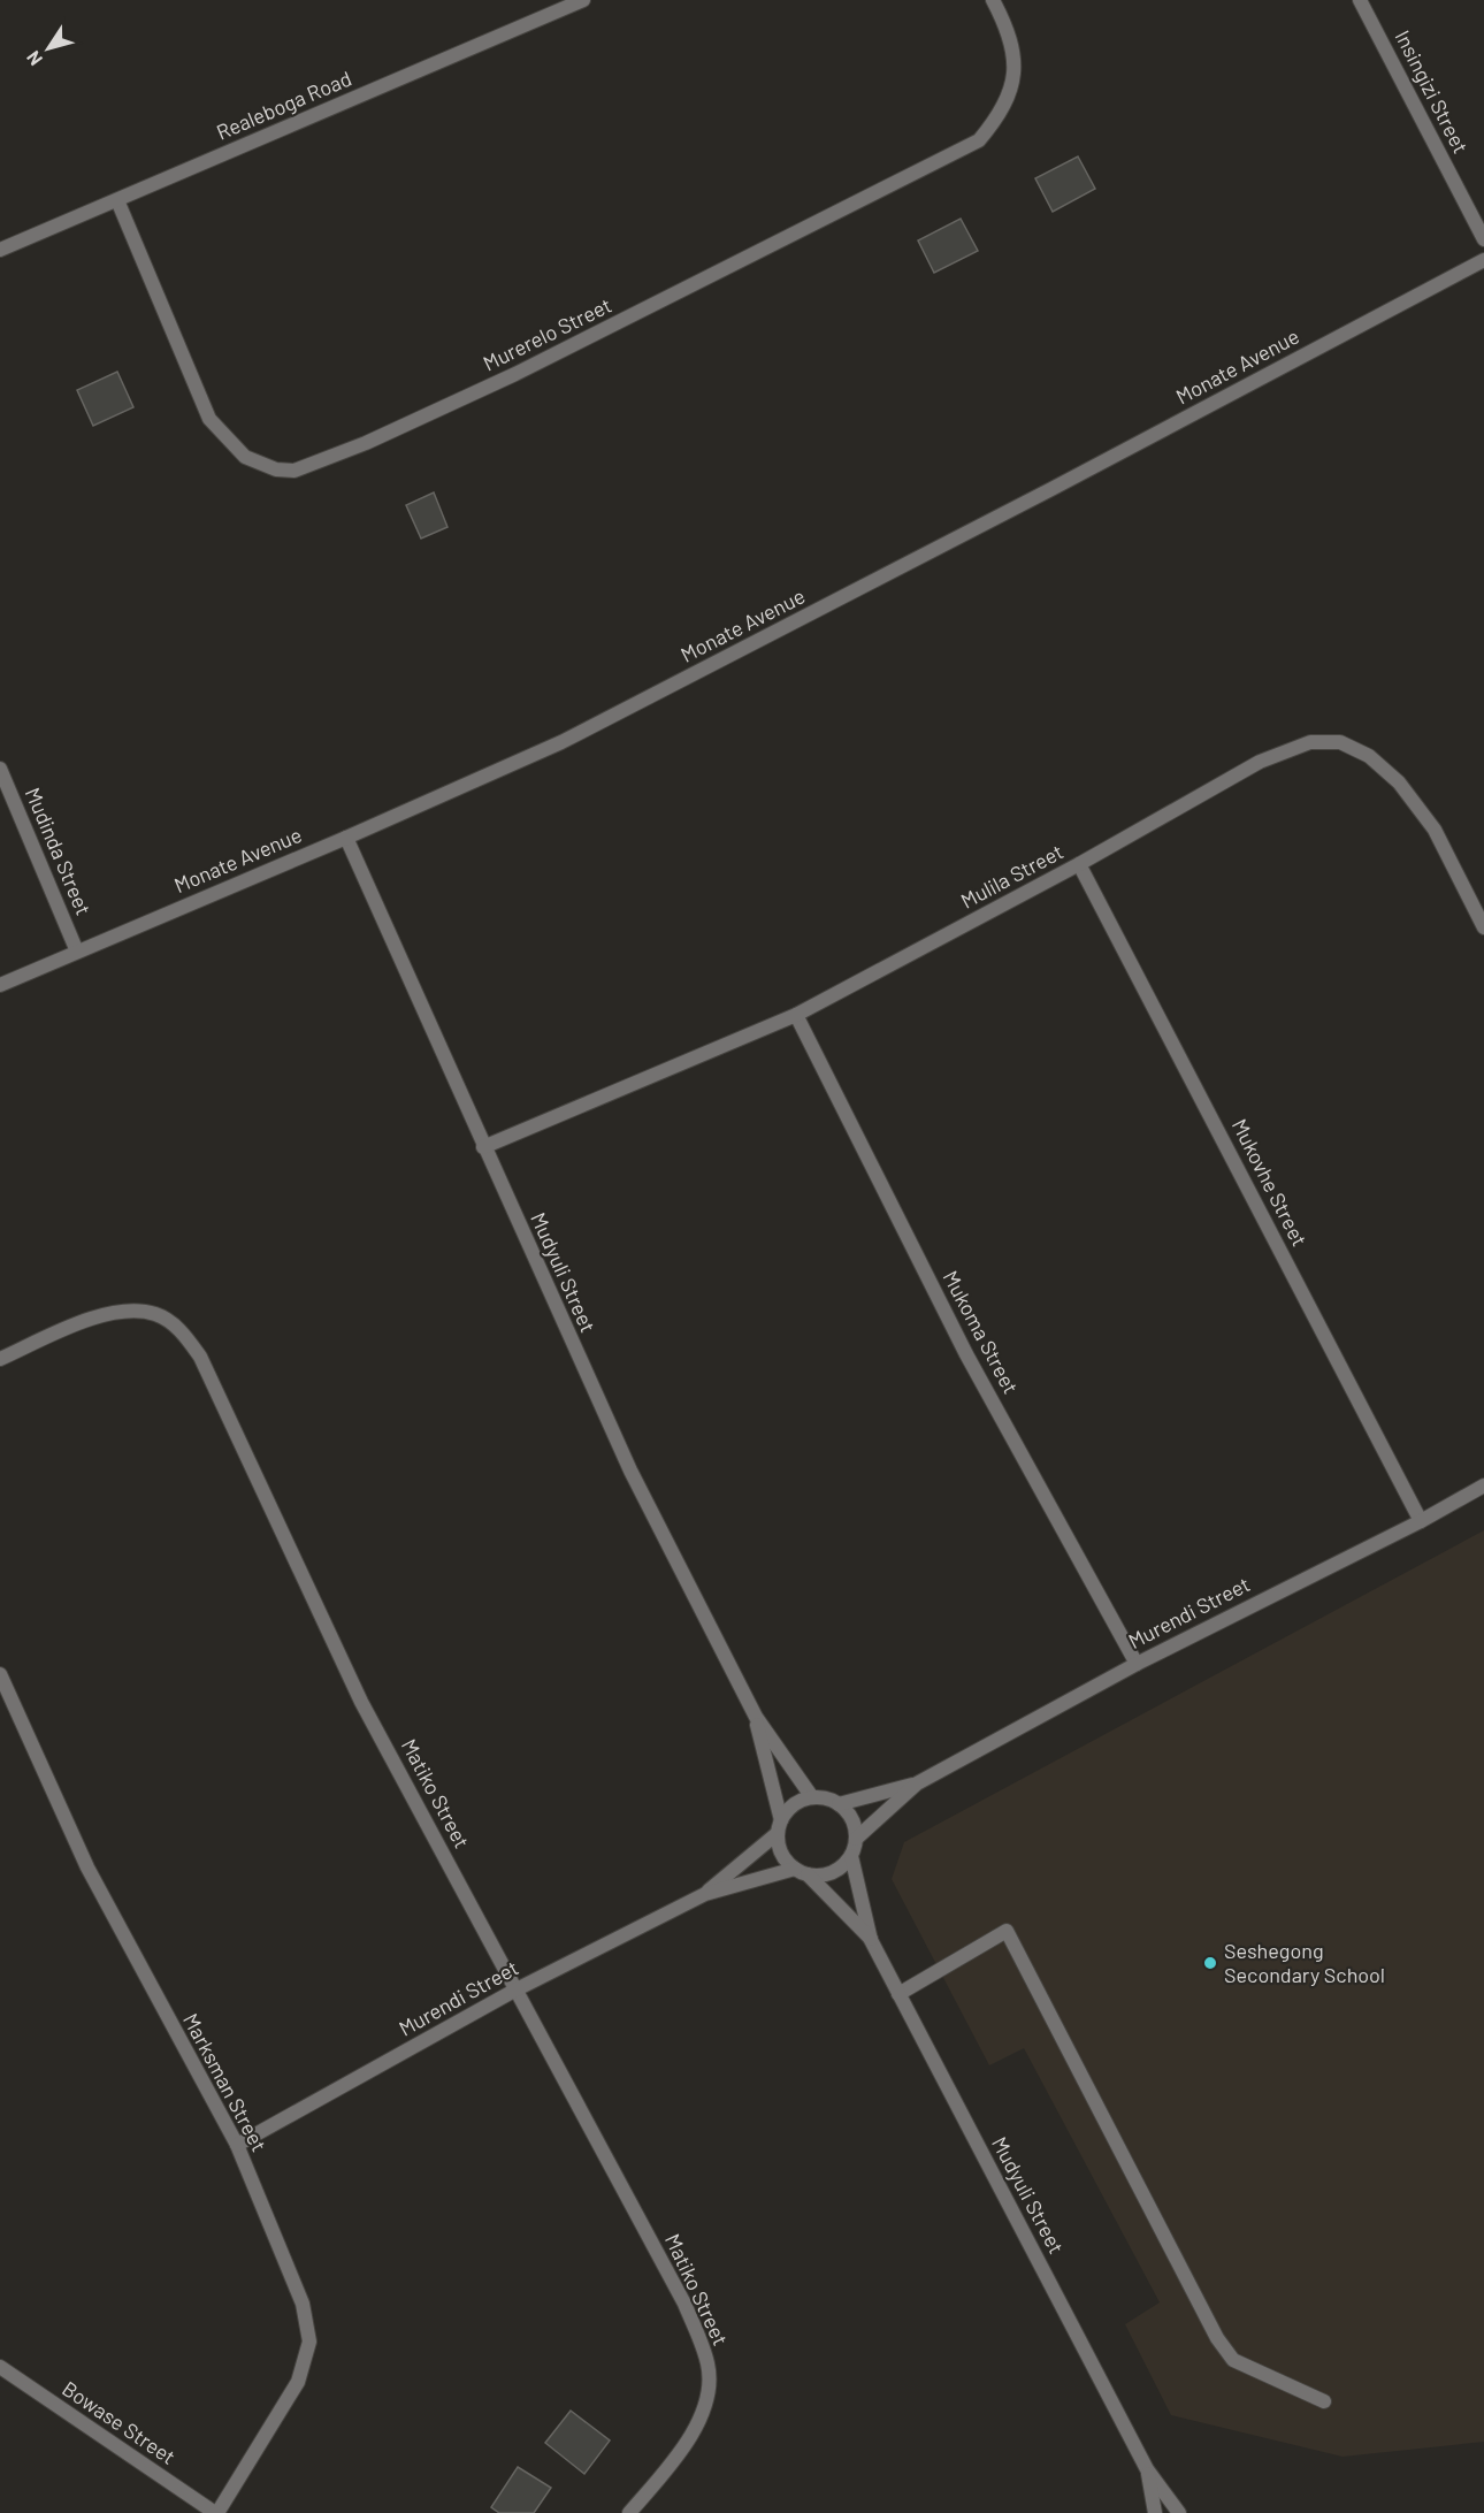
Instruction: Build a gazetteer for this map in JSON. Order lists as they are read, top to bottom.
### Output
{
  "streets": {
    "street": [
      "Insingizi Street",
      "Realeboga Road",
      "Murerelo Street",
      "Monate Avenue",
      "Mudinda Street",
      "Mulila Street",
      "Mukovhe Street",
      "Mudyuli Street",
      "Mukoma Street",
      "Murendi Street",
      "Matiko Street",
      "Marksman Street",
      "Bowase Street"
    ]
  },
  "crossings": [
    ["Realeboga Road", "Murerelo Street"],
    ["Monate Avenue", "Mudinda Street"],
    ["Monate Avenue", "Mudyuli Street"],
    ["Mulila Street", "Mukovhe Street"],
    ["Mulila Street", "Mudyuli Street"],
    ["Mulila Street", "Mukoma Street"],
    ["Mukovhe Street", "Murendi Street"],
    ["Mudyuli Street", "Murendi Street"],
    ["Mukoma Street", "Murendi Street"],
    ["Murendi Street", "Matiko Street"],
    ["Murendi Street", "Marksman Street"],
    ["Marksman Street", "Bowase Street"]
  ],
  "places": ["Seshegong Secondary School"],
  "north": "bottom left"
}
